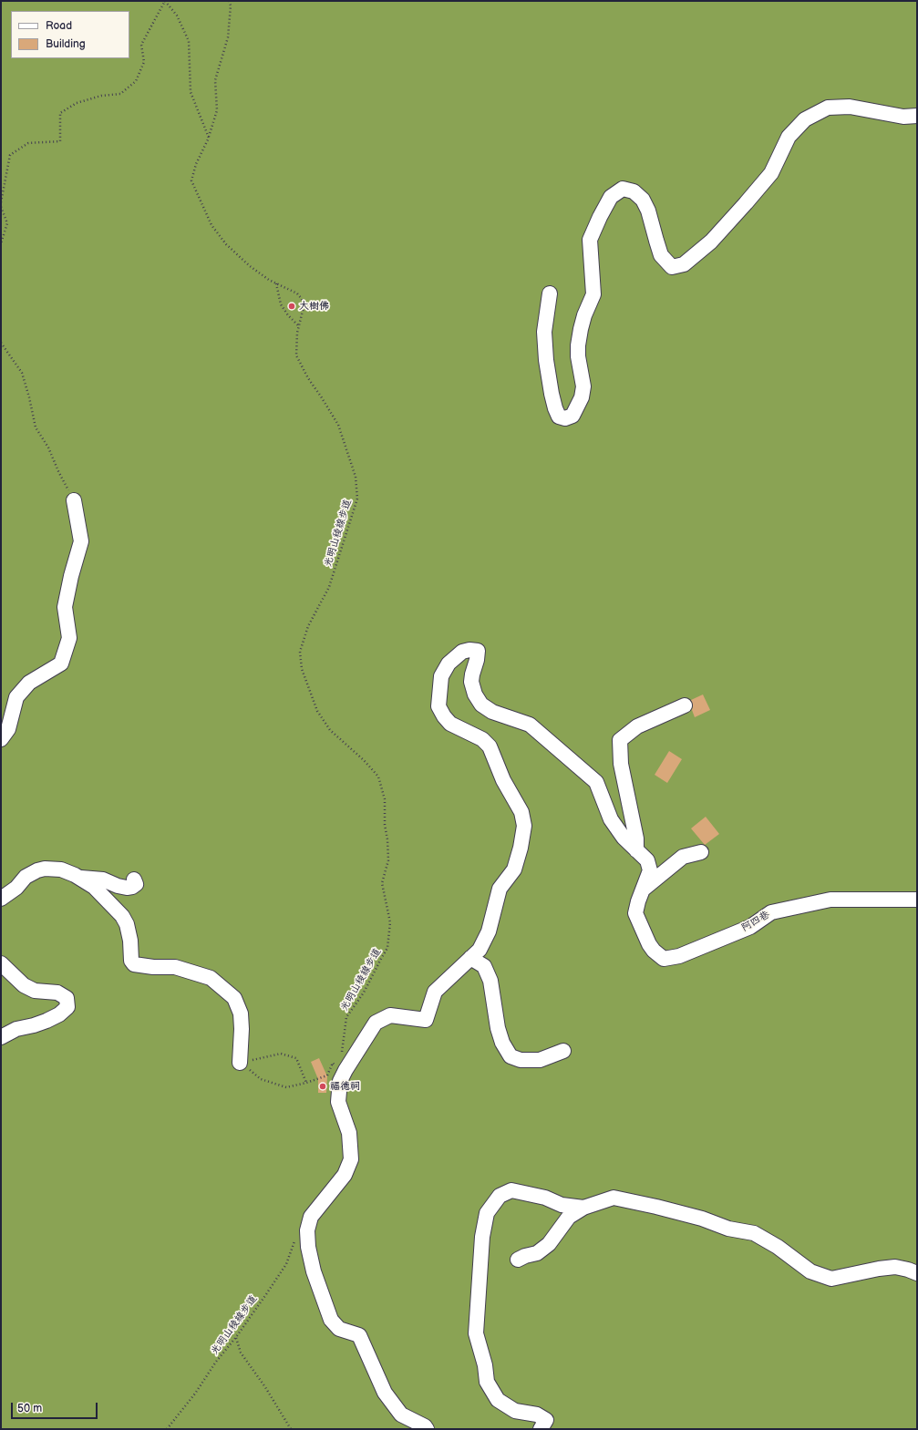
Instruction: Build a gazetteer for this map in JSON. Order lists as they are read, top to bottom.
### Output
{
  "streets": {
    "lane": ["阿四巷"],
    "path": ["光明山稜線步道"]
  },
  "places": ["大樹佛", "福德祠"],
  "legend": ["Road", "Building"],
  "scale_bar": "50 m"
}
